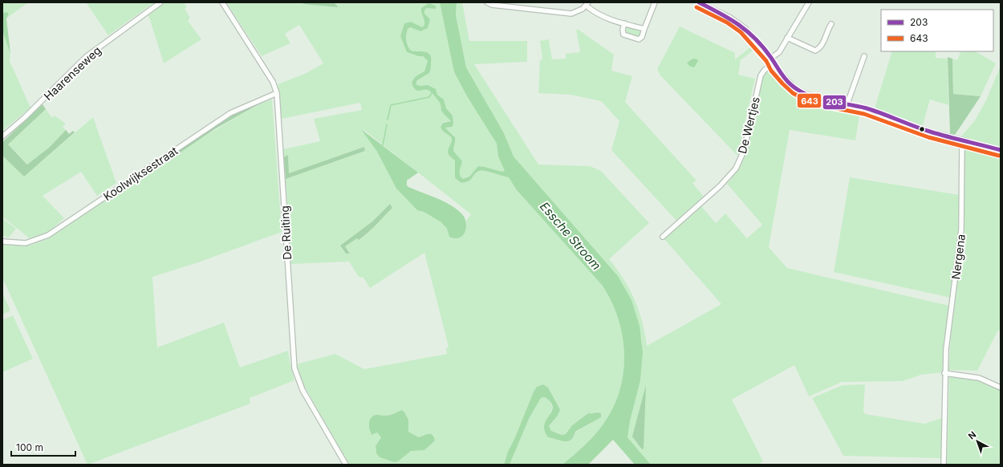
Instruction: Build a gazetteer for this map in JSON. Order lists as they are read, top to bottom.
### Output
{
  "streets": {
    "street": [
      "Haarenseweg",
      "De Wertjes",
      "Koolwijksestraat",
      "De Ruiting",
      "Nergena"
    ]
  },
  "crossings": [
    ["Koolwijksestraat", "De Ruiting"]
  ],
  "water": ["Essche Stroom"],
  "lines": ["transit line 203", "transit line 643"],
  "legend": ["203", "643"],
  "scale_bar": "100 m",
  "north": "top left"
}
